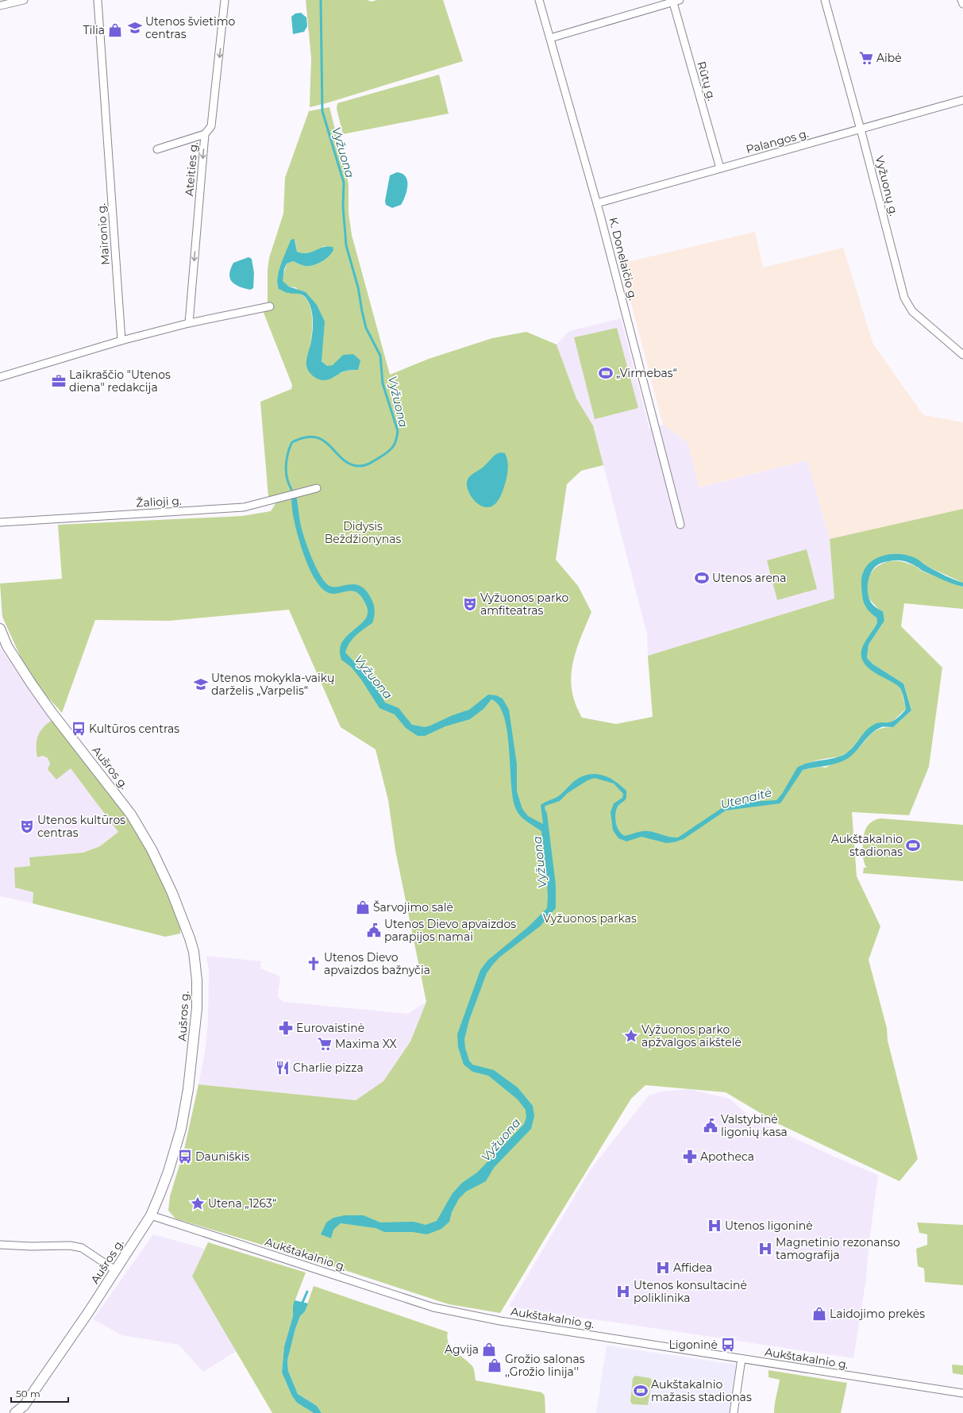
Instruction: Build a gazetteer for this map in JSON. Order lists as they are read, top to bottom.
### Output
{
  "streets": {
    "street": [
      "Rūtų g.",
      "Palangos g.",
      "Ateities g.",
      "Vyžuonų g.",
      "Maironio g.",
      "K. Donelaičio g.",
      "Žalioji g.",
      "Aušros g.",
      "Aukštakalnio g."
    ]
  },
  "crossings": [
    ["Rūtų g.", "Palangos g."],
    ["Palangos g.", "Vyžuonų g."],
    ["Palangos g.", "K. Donelaičio g."],
    ["Aušros g.", "Aukštakalnio g."]
  ],
  "one_way": ["Ateities g."],
  "water": ["Vyžuona", "Utenaitė"],
  "parks": ["Didysis Beždžionynas", "Vyžuonos parkas"],
  "places": {
    "school or university": ["Utenos švietimo centras", "Utenos mokykla-vaikų darželis „Varpelis“"],
    "shop": [
      "Tilia",
      "Šarvojimo salė",
      "Laidojimo prekės",
      "Agvija",
      "Grožio salonas ,,Grožio linija''"
    ],
    "supermarket": ["Aibė", "Maxima XX"],
    "sports": [
      "„Virmebas“",
      "Utenos arena",
      "Aukštakalnio stadionas",
      "Aukštakalnio mažasis stadionas"
    ],
    "office": ["Laikraščio \"Utenos diena\" redakcija"],
    "theatre": ["Vyžuonos parko amfiteatras", "Utenos kultūros centras"],
    "bus stop": ["Kultūros centras", "Dauniškis", "Ligoninė"],
    "public building": ["Utenos Dievo apvaizdos parapijos namai", "Valstybinė ligonių kasa"],
    "church": ["Utenos Dievo apvaizdos bažnyčia"],
    "pharmacy": ["Eurovaistinė", "Apotheca"],
    "place": ["Vyžuonos parko apžvalgos aikštelė", "Utena „1263“"],
    "restaurant": ["Charlie pizza"],
    "hospital": [
      "Utenos ligoninė",
      "Magnetinio rezonanso tamografija",
      "Affidea",
      "Utenos konsultacinė poliklinika"
    ]
  },
  "scale_bar": "50 m"
}
